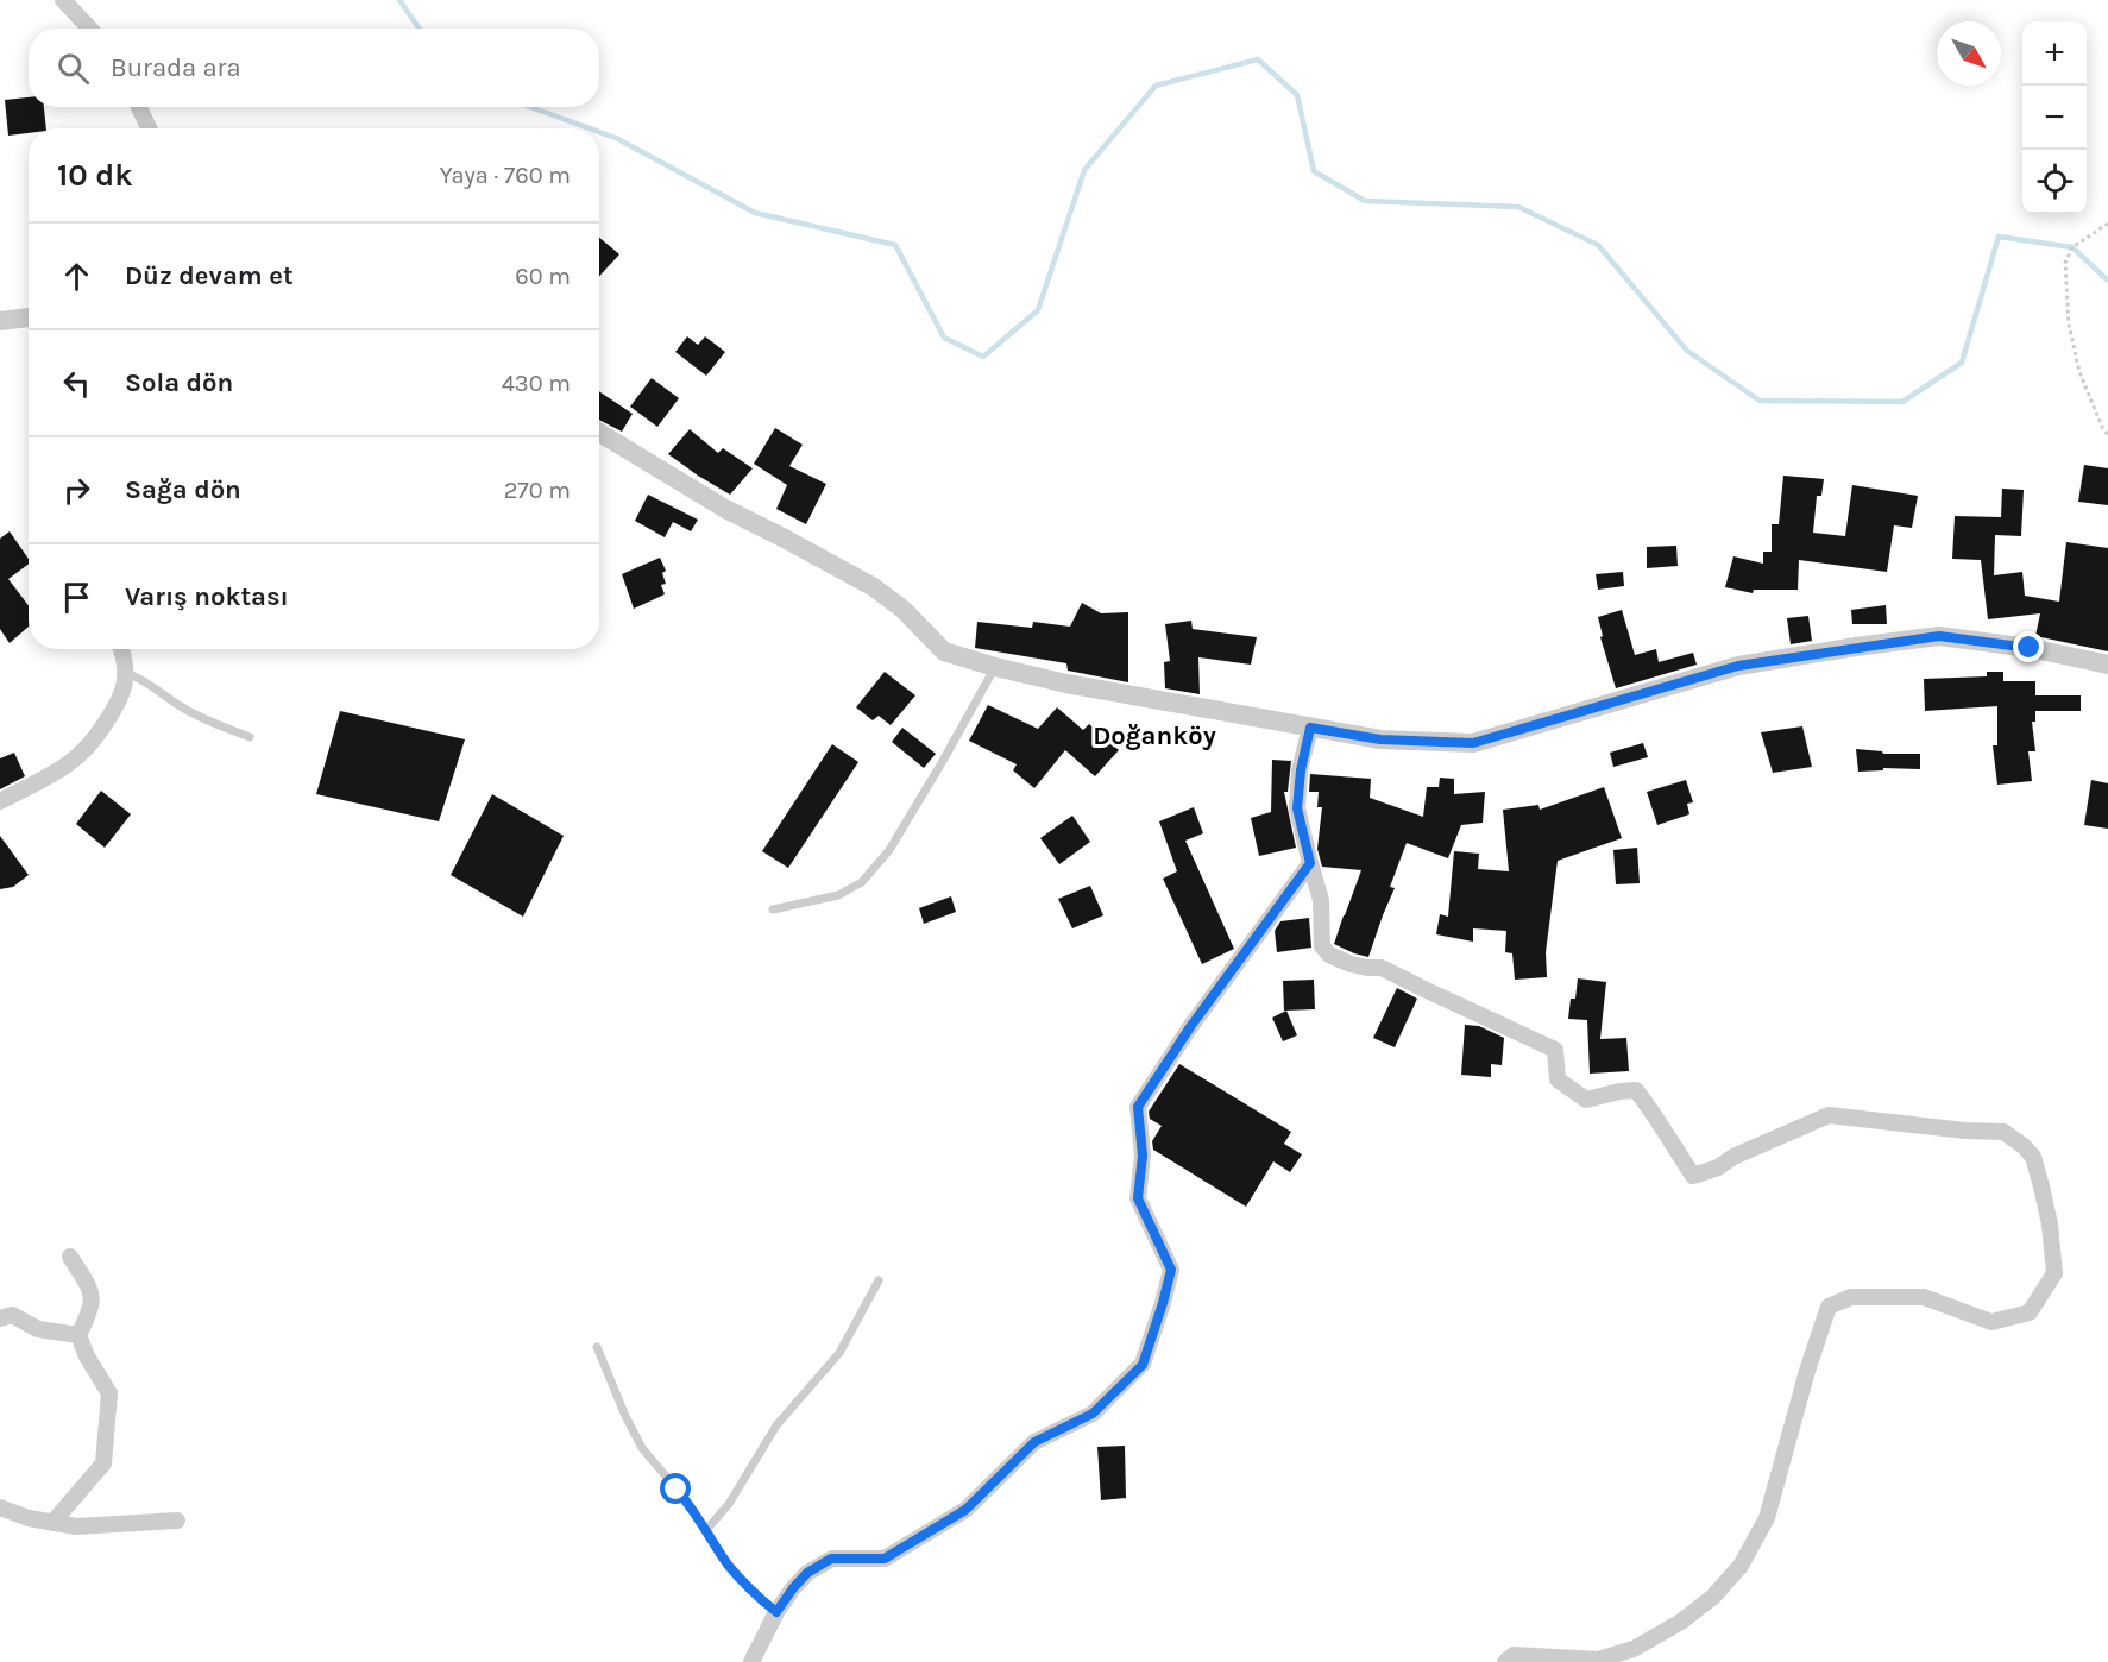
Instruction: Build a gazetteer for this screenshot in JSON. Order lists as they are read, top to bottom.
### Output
{
  "districts": ["Doğanköy"],
  "north": "bottom right",
  "page": {
    "map_buttons": ["+", "−"],
    "search": "Burada ara",
    "heading": ["10 dk", "Yaya · 760 m"],
    "list": [
      ["Düz devam et", "60 m"],
      ["Sola dön", "430 m"],
      ["Sağa dön", "270 m"],
      "Varış noktası"
    ]
  }
}
